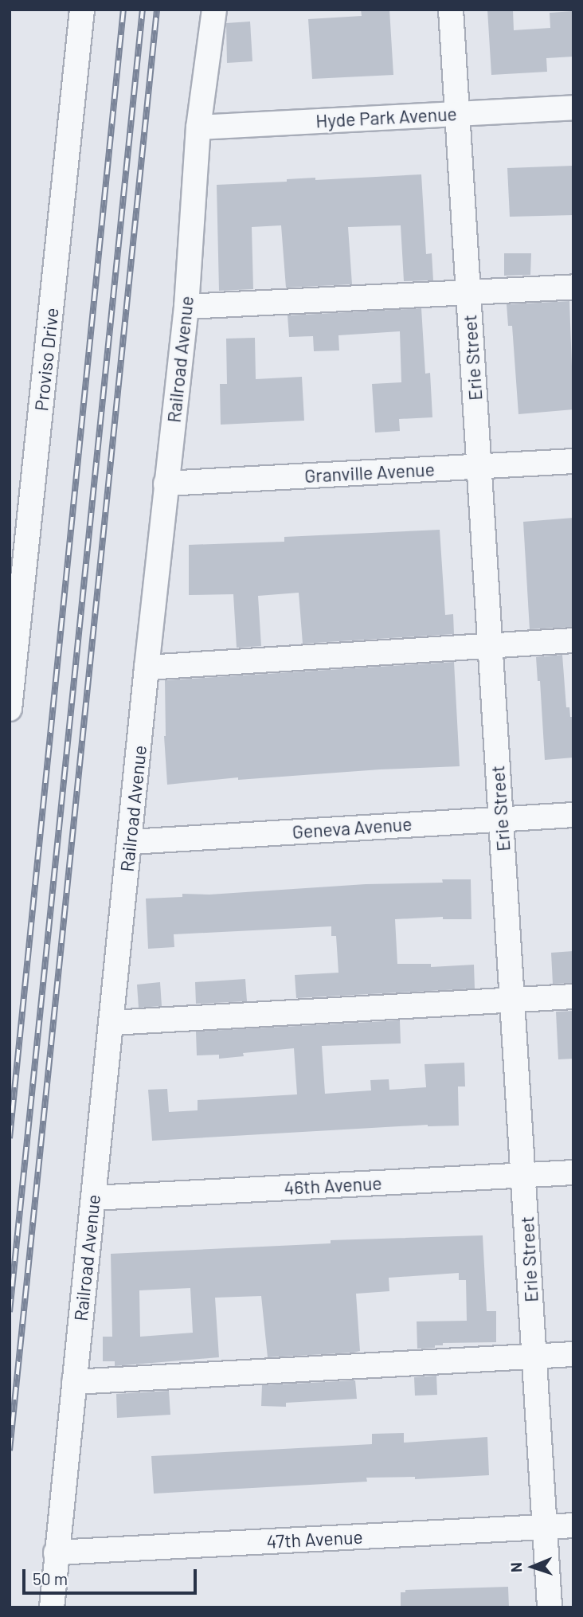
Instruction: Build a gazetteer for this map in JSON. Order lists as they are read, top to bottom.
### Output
{
  "streets": {
    "street": [
      "Hyde Park Avenue",
      "Erie Street",
      "Proviso Drive",
      "Railroad Avenue",
      "Granville Avenue",
      "Geneva Avenue",
      "46th Avenue",
      "47th Avenue"
    ]
  },
  "crossings": [
    ["Hyde Park Avenue", "Erie Street"],
    ["Hyde Park Avenue", "Railroad Avenue"],
    ["Erie Street", "Granville Avenue"],
    ["Erie Street", "Geneva Avenue"],
    ["Erie Street", "46th Avenue"],
    ["Erie Street", "47th Avenue"],
    ["Railroad Avenue", "Granville Avenue"],
    ["Railroad Avenue", "Geneva Avenue"],
    ["Railroad Avenue", "46th Avenue"],
    ["Railroad Avenue", "47th Avenue"]
  ],
  "scale_bar": "50 m",
  "north": "left"
}
